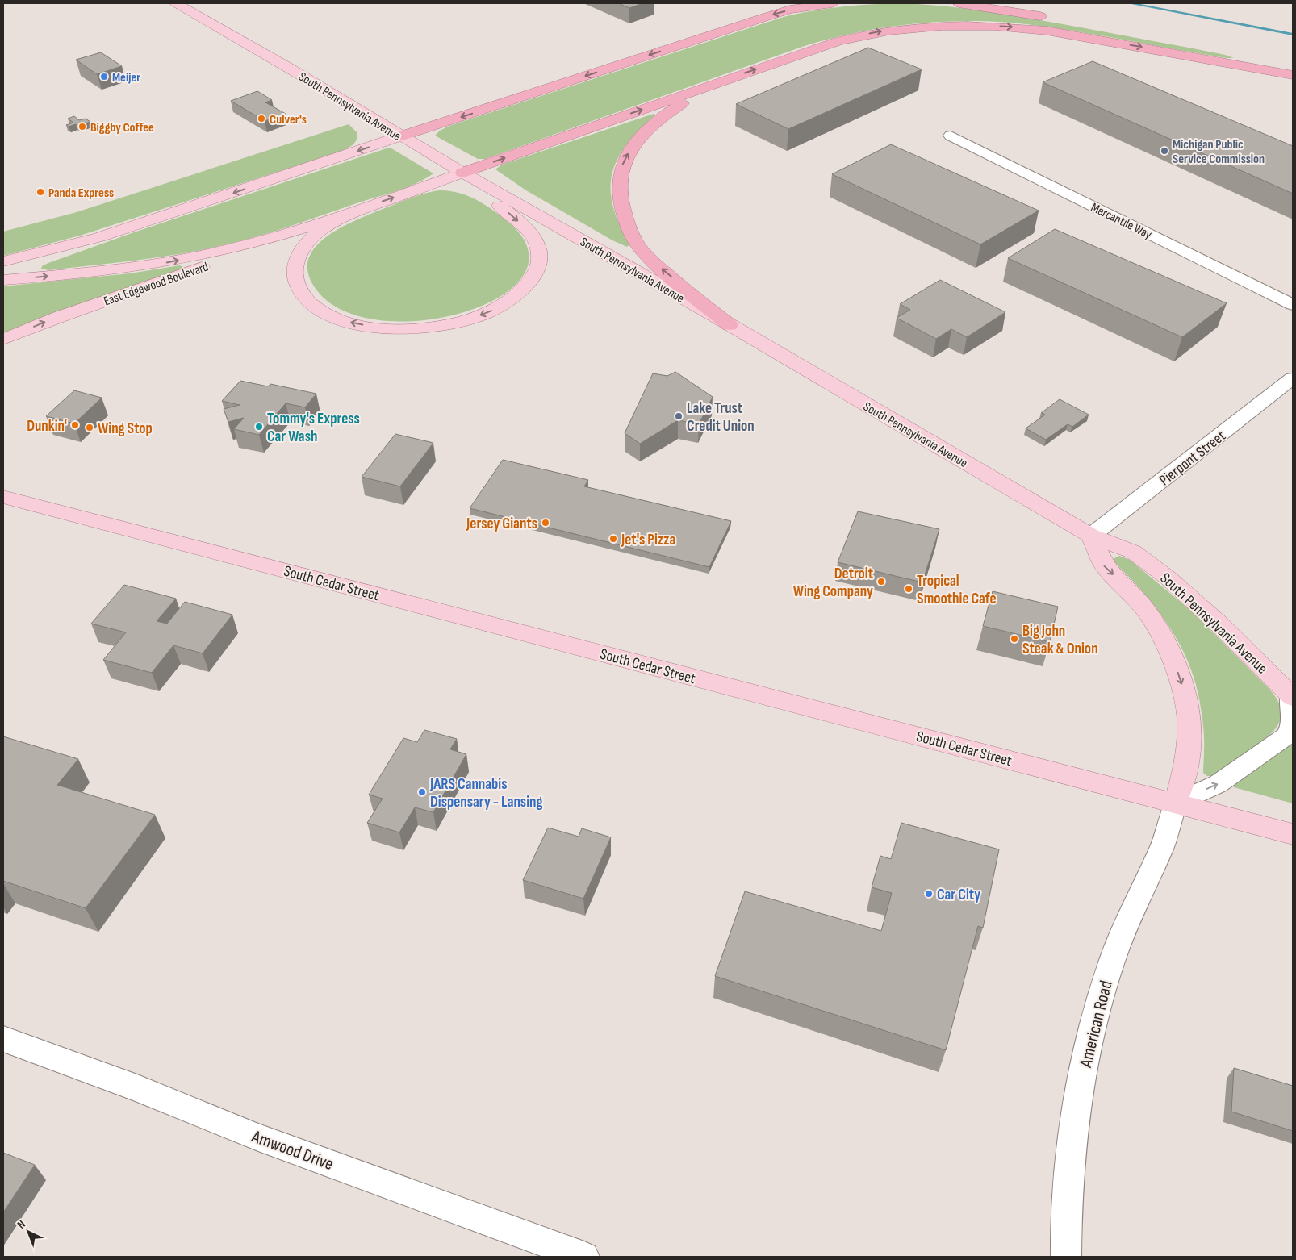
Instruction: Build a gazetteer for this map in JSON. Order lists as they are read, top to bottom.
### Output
{
  "streets": {
    "main road": ["South Pennsylvania Avenue", "East Edgewood Boulevard", "South Cedar Street"],
    "street": [
      "Mercantile Way",
      "Pierpont Street",
      "American Road",
      "Amwood Drive"
    ]
  },
  "crossings": [
    ["South Pennsylvania Avenue", "Pierpont Street"],
    ["South Pennsylvania Avenue", "South Cedar Street"],
    ["South Pennsylvania Avenue", "American Road"],
    ["South Cedar Street", "American Road"]
  ],
  "places": [
    "Meijer",
    "Culver's",
    "Biggby Coffee",
    "Michigan Public Service Commission",
    "Panda Express",
    "Lake Trust Credit Union",
    "Dunkin'",
    "Tommy's Express Car Wash",
    "Wing Stop",
    "Jersey Giants",
    "Jet's Pizza",
    "Detroit Wing Company",
    "Tropical Smoothie Cafe",
    "Big John Steak & Onion",
    "JARS Cannabis Dispensary - Lansing",
    "Car City"
  ],
  "north": "top left"
}
